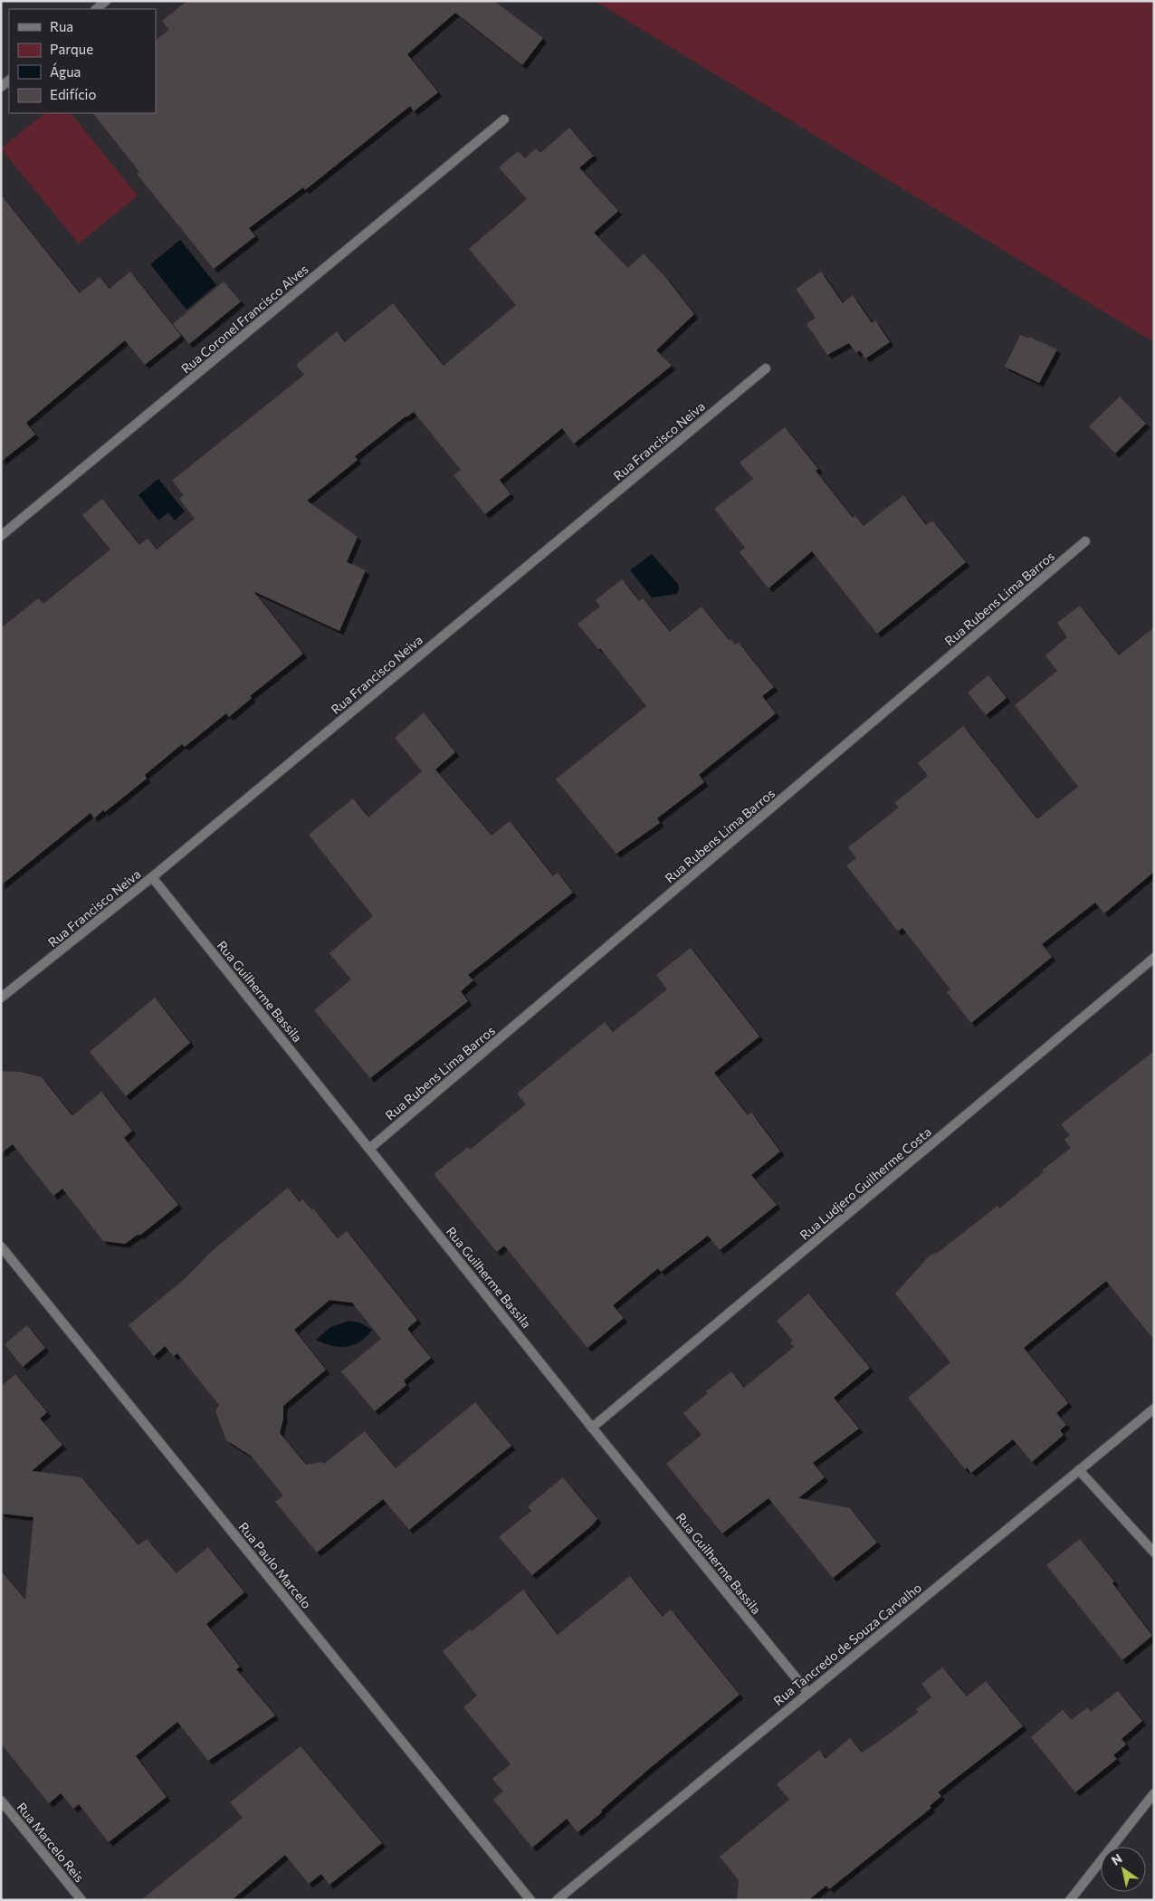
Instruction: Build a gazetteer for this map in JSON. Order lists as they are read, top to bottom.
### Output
{
  "streets": {
    "street": [
      "Rua Coronel Francisco Alves",
      "Rua Francisco Neiva",
      "Rua Rubens Lima Barros",
      "Rua Guilherme Bassila",
      "Rua Ludjero Guilherme Costa",
      "Rua Paulo Marcelo",
      "Rua Tancredo de Souza Carvalho",
      "Rua Marcelo Reis"
    ]
  },
  "crossings": [
    ["Rua Francisco Neiva", "Rua Guilherme Bassila"],
    ["Rua Rubens Lima Barros", "Rua Guilherme Bassila"],
    ["Rua Guilherme Bassila", "Rua Ludjero Guilherme Costa"],
    ["Rua Guilherme Bassila", "Rua Tancredo de Souza Carvalho"]
  ],
  "legend": [
    "Rua",
    "Parque",
    "Água",
    "Edifício"
  ],
  "north": "top left"
}
